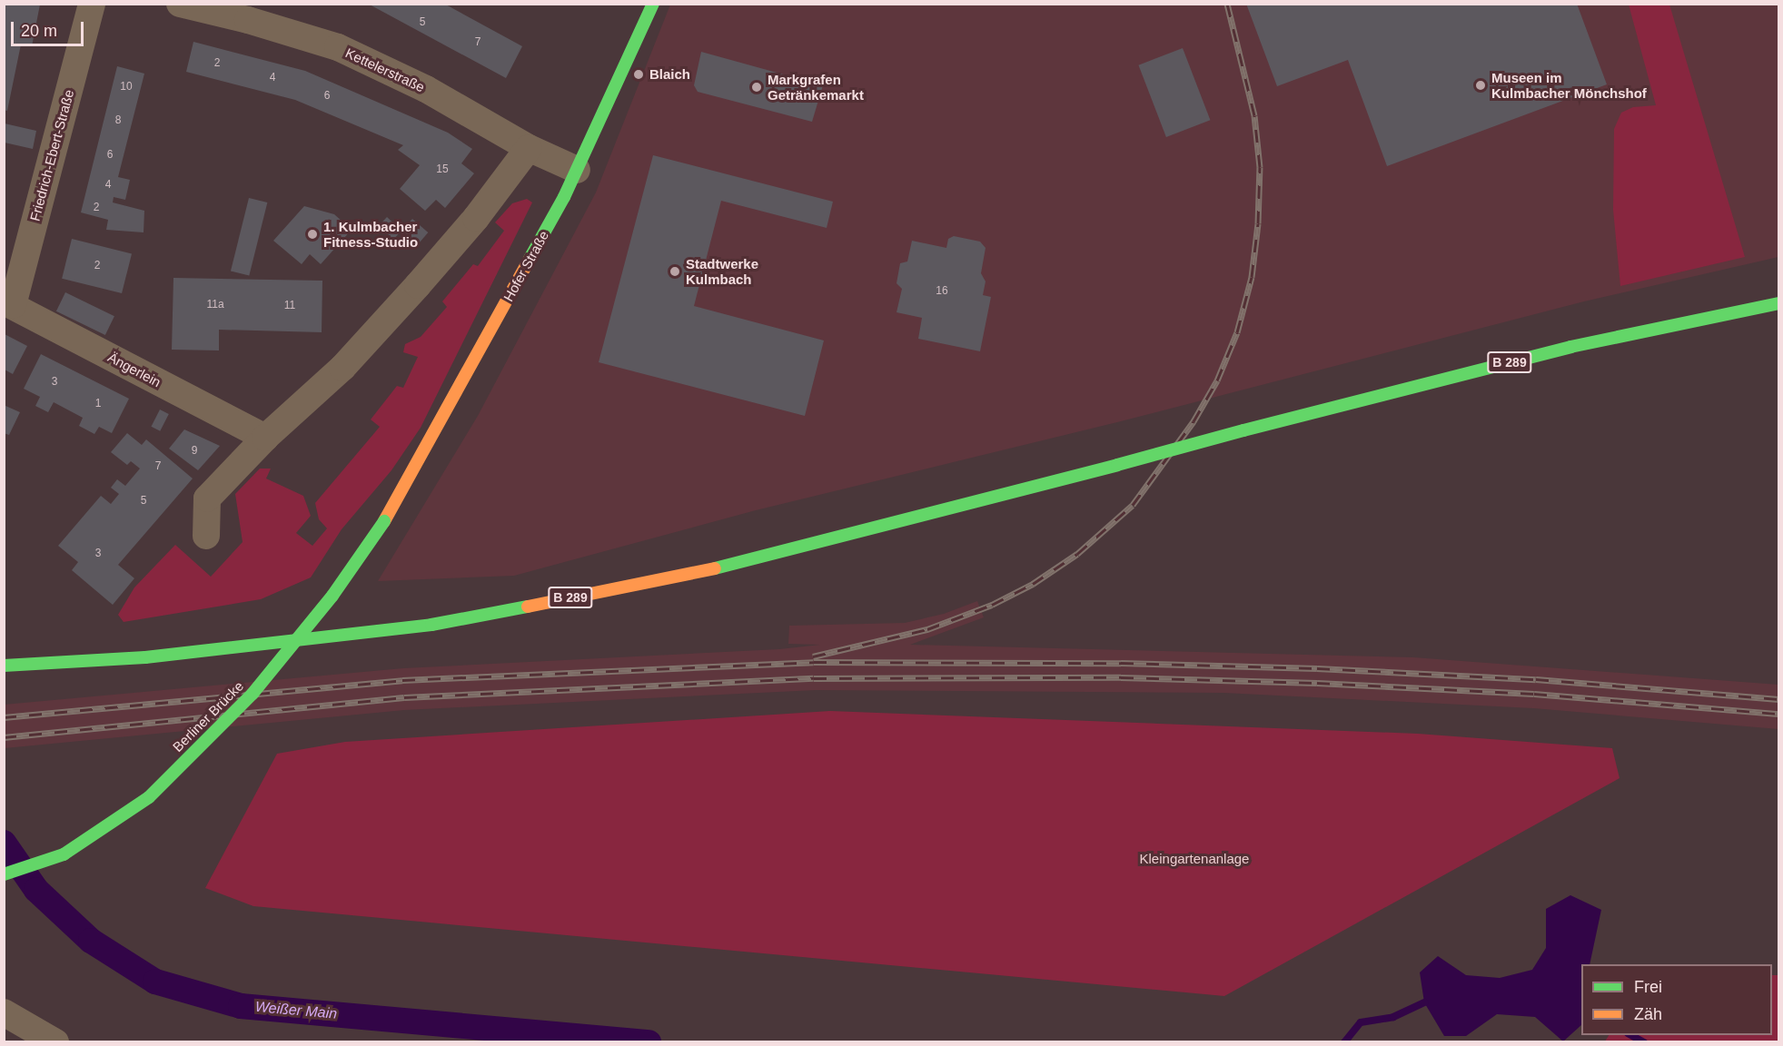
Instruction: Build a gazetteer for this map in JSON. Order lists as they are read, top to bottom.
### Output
{
  "streets": {
    "main road": ["Hofer Straße", "B 289", "Berliner Brücke"],
    "street": ["Kettelerstraße", "Friedrich-Ebert-Straße", "Ängerlein"]
  },
  "crossings": [
    ["Kettelerstraße", "Hofer Straße"],
    ["Friedrich-Ebert-Straße", "Ängerlein"],
    ["Hofer Straße", "Berliner Brücke"]
  ],
  "water": ["Weißer Main"],
  "parks": ["Kleingartenanlage"],
  "places": [
    "Blaich",
    "Museen im Kulmbacher Mönchshof",
    "Markgrafen Getränkemarkt",
    "1. Kulmbacher Fitness-Studio",
    "Stadtwerke Kulmbach"
  ],
  "house_numbers": [
    "5",
    "7",
    "2",
    "4",
    "10",
    "6",
    "8",
    "6",
    "15",
    "4",
    "2",
    "2",
    "16",
    "11a",
    "11",
    "3",
    "1",
    "9",
    "7",
    "5",
    "3"
  ],
  "legend": ["Frei", "Zäh"],
  "scale_bar": "20 m"
}
